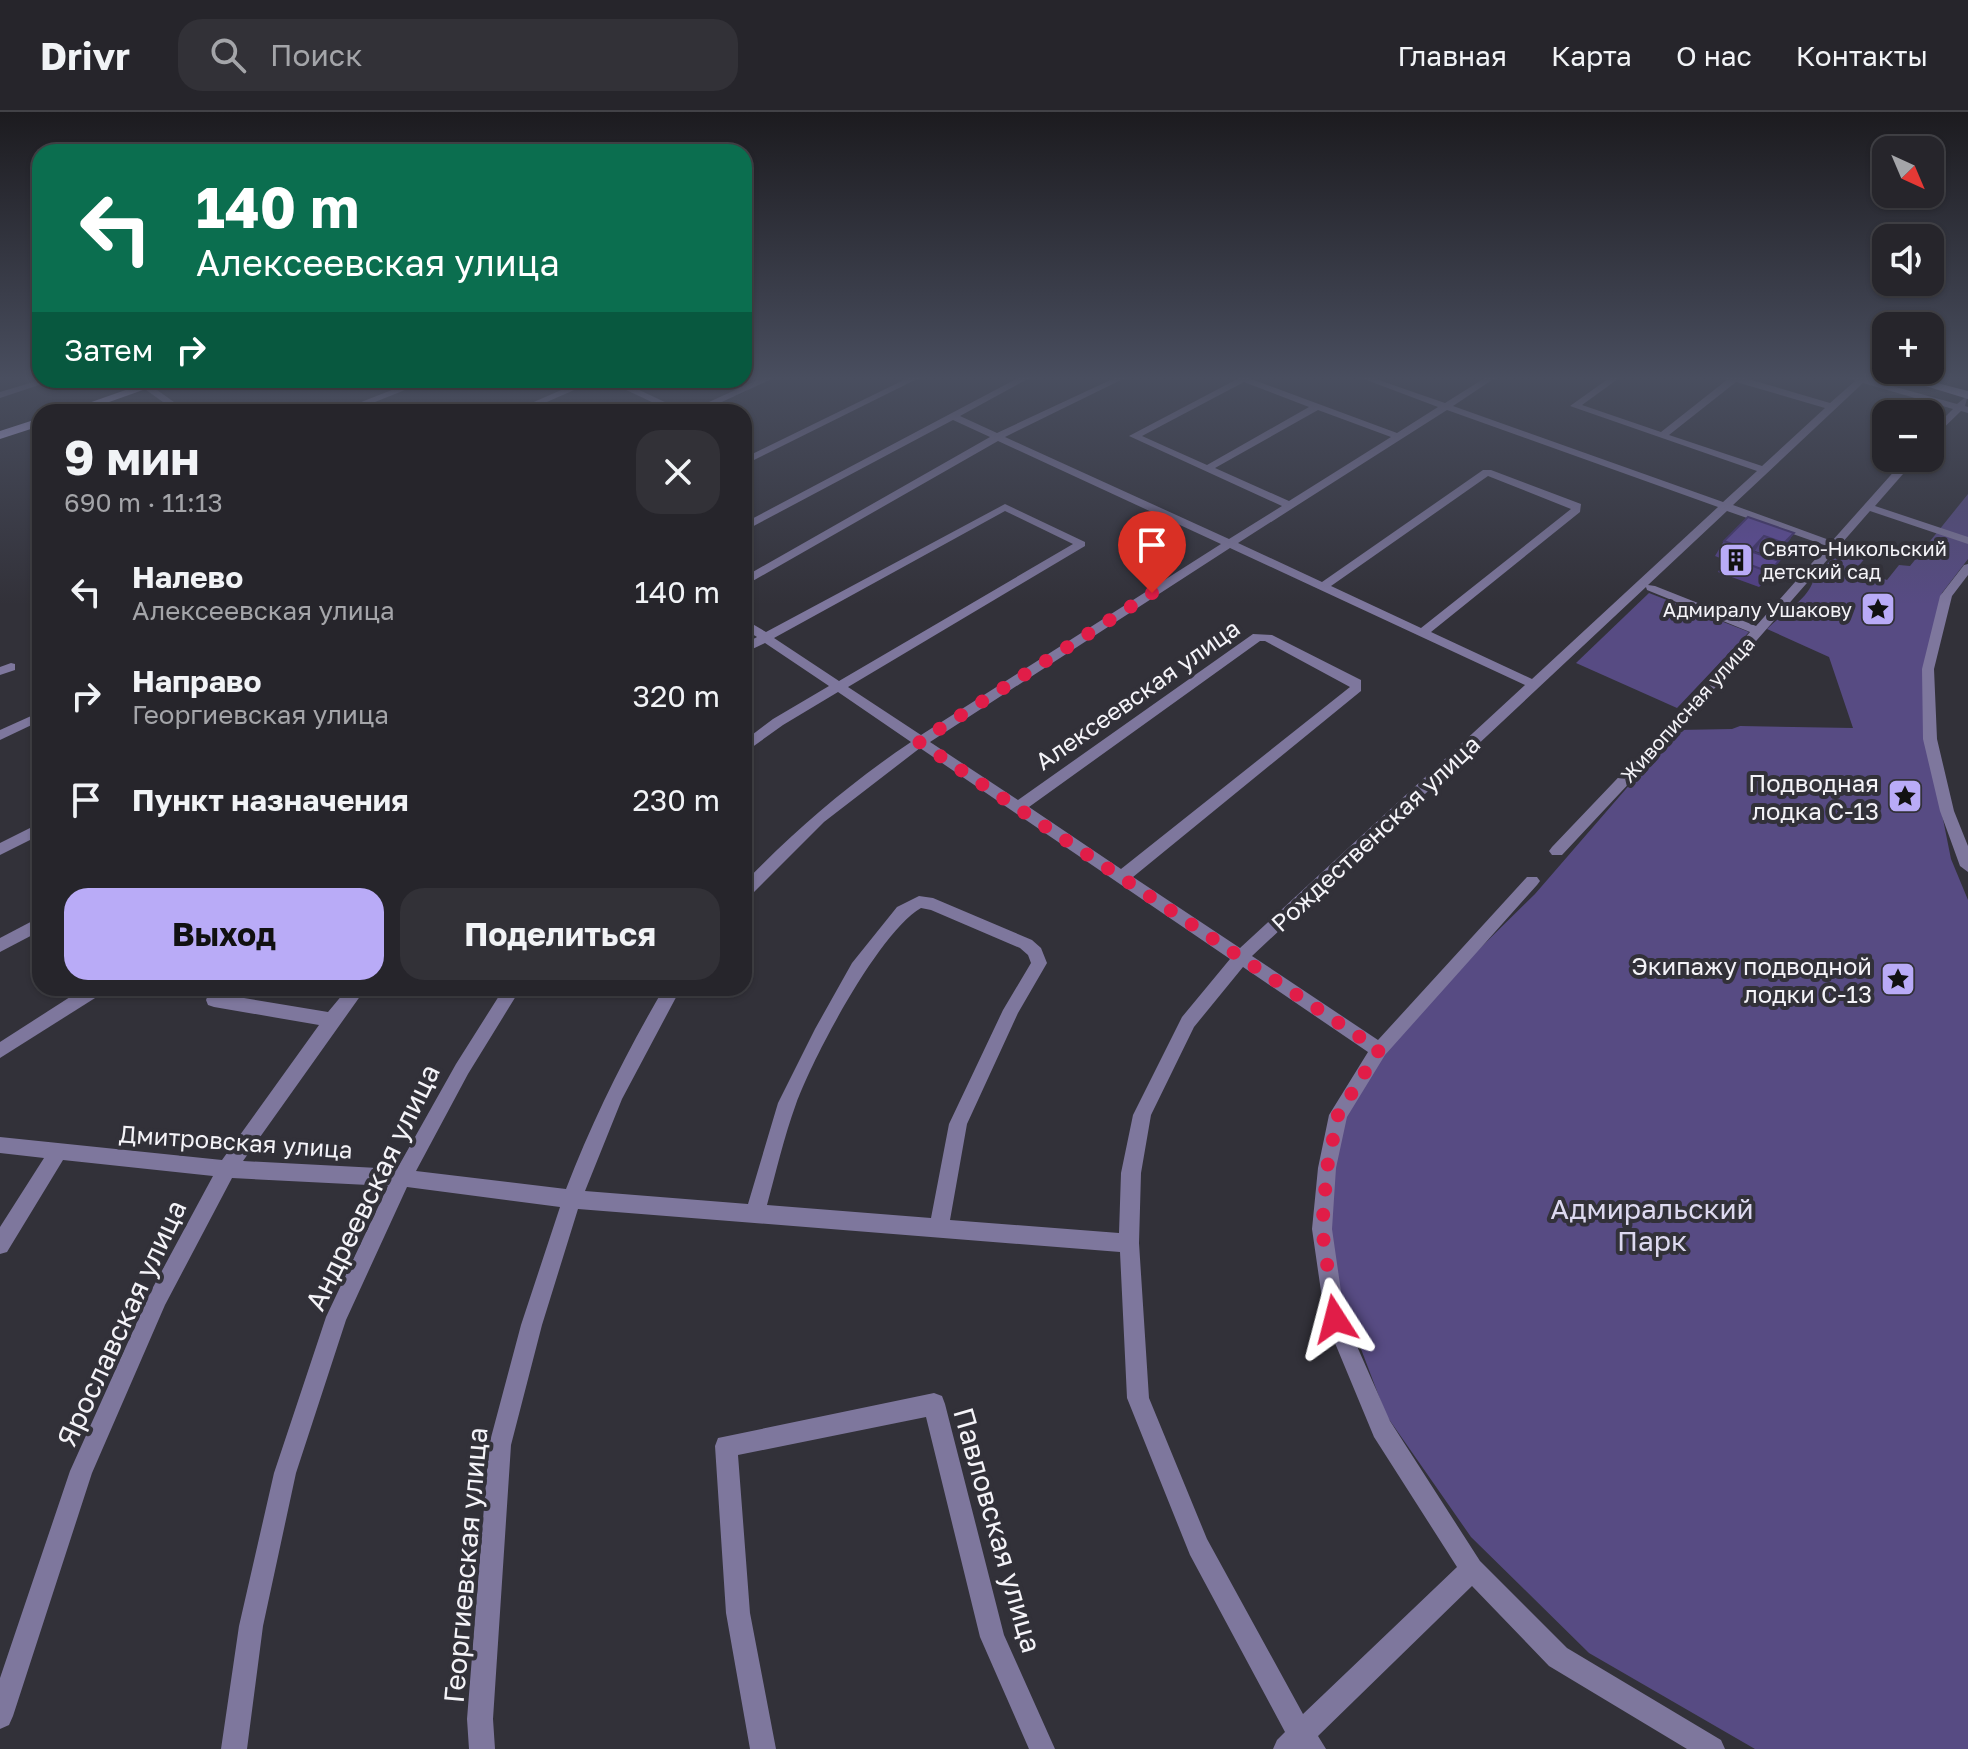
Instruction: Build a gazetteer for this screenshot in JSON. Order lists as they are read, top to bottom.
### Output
{
  "streets": {
    "street": [
      "Алексеевская улица",
      "Живописная улица",
      "Рождественская улица",
      "Дмитровская улица",
      "Андреевская улица",
      "Ярославская улица",
      "Павловская улица",
      "Георгиевская улица"
    ]
  },
  "crossings": [
    ["Рождественская улица", "Дмитровская улица"],
    ["Дмитровская улица", "Андреевская улица"],
    ["Дмитровская улица", "Ярославская улица"],
    ["Дмитровская улица", "Георгиевская улица"]
  ],
  "parks": ["Адмиральский Парк"],
  "places": {
    "building": ["Свято-Никольский детский сад"],
    "place": ["Адмиралу Ушакову", "Подводная лодка С-13", "Экипажу подводной лодки С-13"]
  },
  "north": "bottom right",
  "page": {
    "header": "Drivr",
    "search": "Поиск",
    "nav": [
      "Главная",
      "Карта",
      "О нас",
      "Контакты"
    ],
    "map_buttons": ["+", "−"],
    "turn": ["140 m", "Алексеевская улица"],
    "then": "Затем",
    "heading": ["9 мин", "690 m · 11:13"],
    "list": [
      {
        "name": "Налево",
        "note": "Алексеевская улица",
        "value": "140 m"
      },
      {
        "name": "Направо",
        "note": "Георгиевская улица",
        "value": "320 m"
      },
      {
        "name": "Пункт назначения",
        "value": "230 m"
      }
    ],
    "buttons": ["Выход", "Поделиться"]
  }
}
